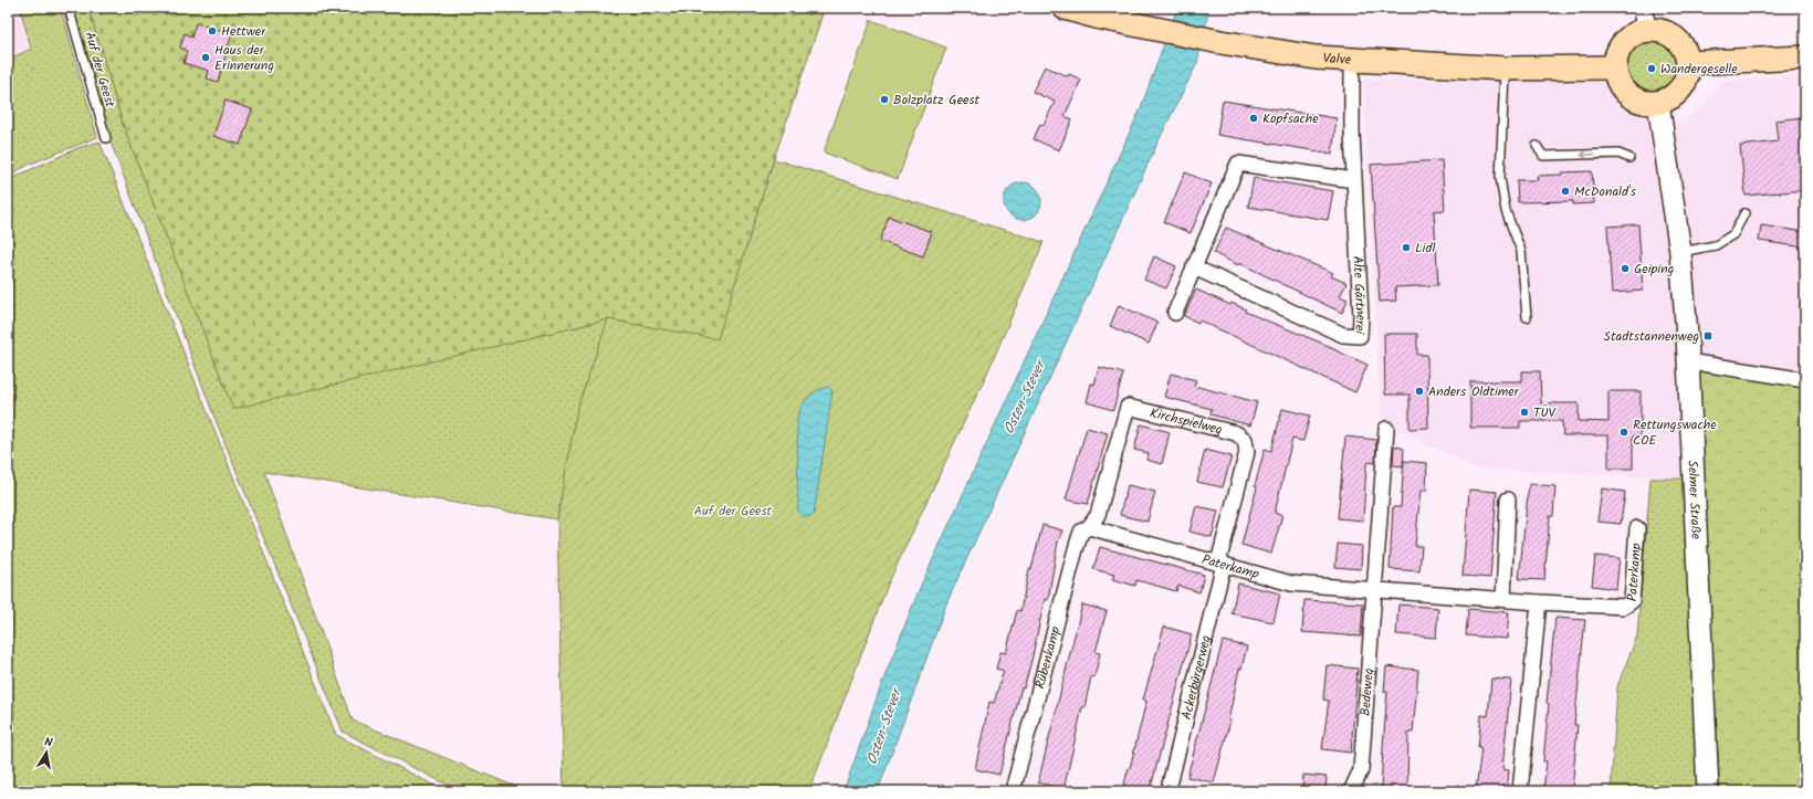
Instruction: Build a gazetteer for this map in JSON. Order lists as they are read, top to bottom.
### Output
{
  "streets": {
    "main road": ["Valve", "Selmer Straße"],
    "street": [
      "Alte Gärtnerei",
      "Kirchspielweg",
      "Paterkamp",
      "Rübenkamp",
      "Ackerbürgerweg",
      "Bedeweg"
    ],
    "lane": ["Auf der Geest"]
  },
  "crossings": [
    ["Valve", "Alte Gärtnerei"],
    ["Valve", "Selmer Straße"],
    ["Kirchspielweg", "Paterkamp"],
    ["Kirchspielweg", "Rübenkamp"],
    ["Kirchspielweg", "Ackerbürgerweg"],
    ["Paterkamp", "Rübenkamp"],
    ["Paterkamp", "Ackerbürgerweg"],
    ["Paterkamp", "Bedeweg"]
  ],
  "water": ["Osten-Stever"],
  "parks": ["Auf der Geest"],
  "places": {
    "other": [
      "Hettwer",
      "Haus der Erinnerung",
      "Wandergeselle",
      "Bolzplatz Geest",
      "Kopfsache",
      "McDonald's",
      "Lidl",
      "Geiping",
      "Anders Oldtimer",
      "TÜV",
      "Rettungswache COE"
    ],
    "transit": ["Stadtstannenweg"]
  },
  "north": "top"
}
